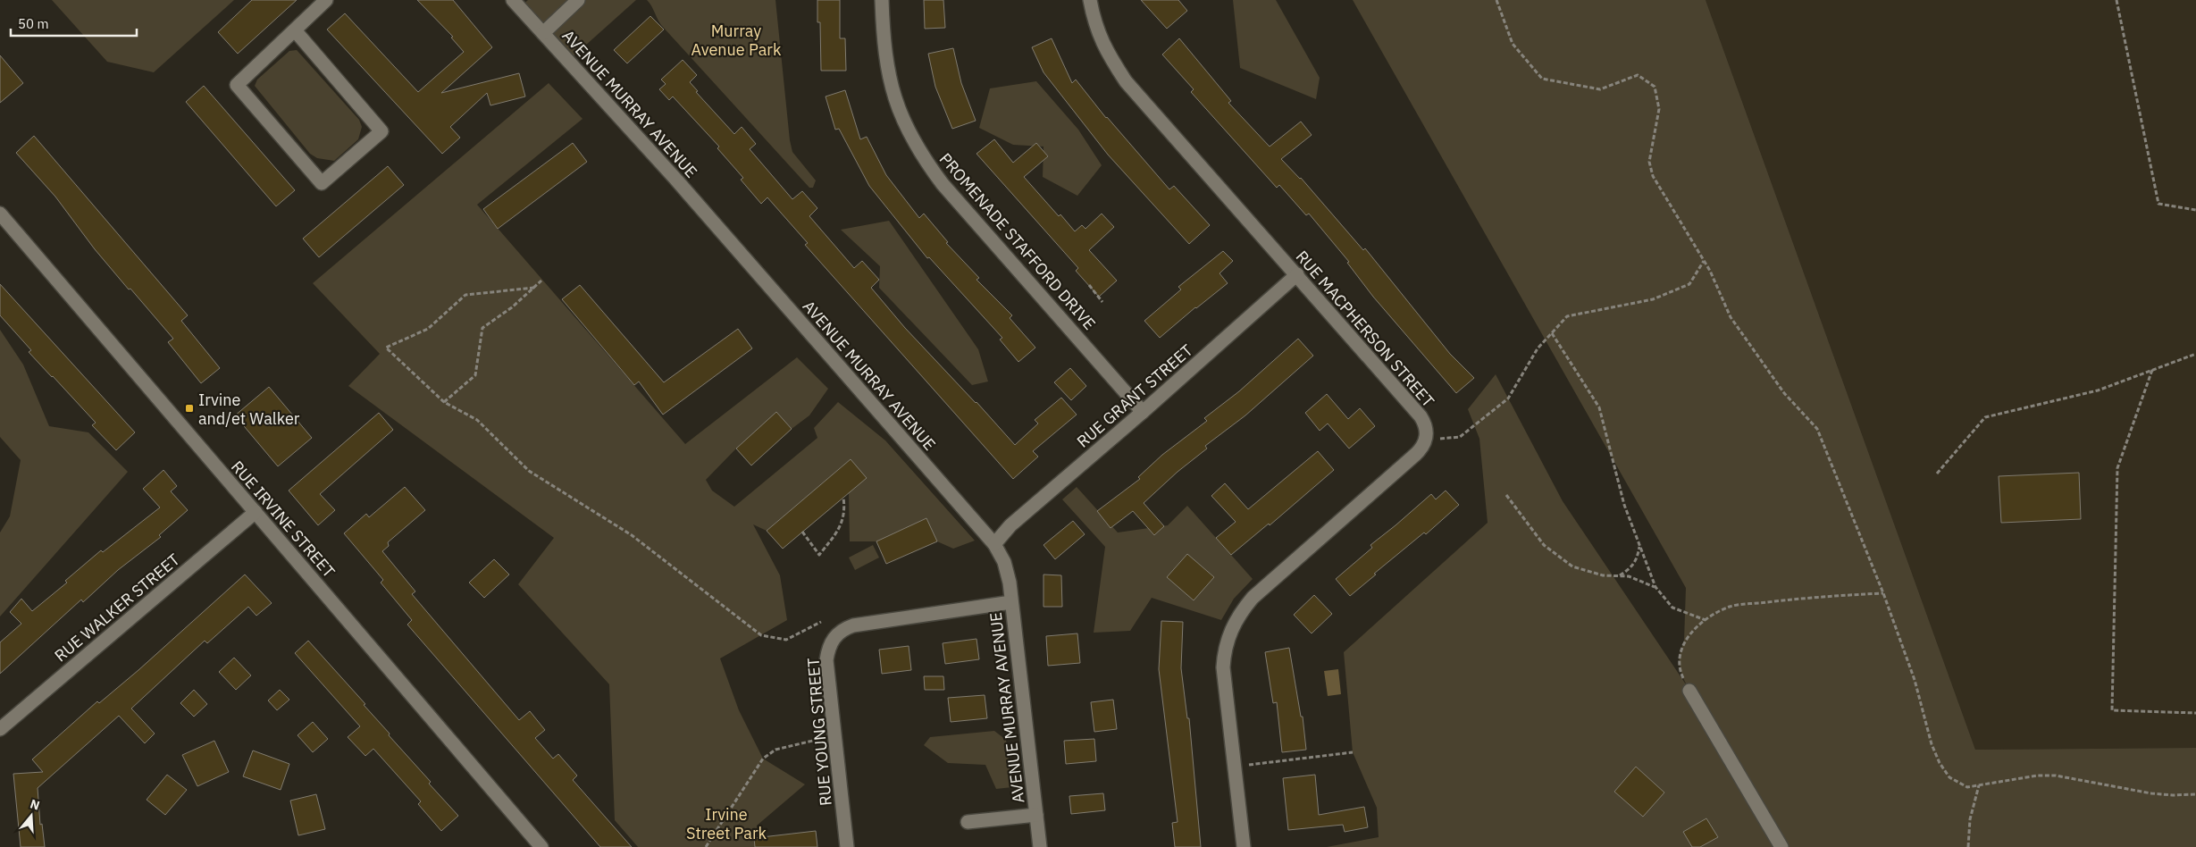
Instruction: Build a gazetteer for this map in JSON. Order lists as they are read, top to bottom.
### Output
{
  "streets": {
    "street": [
      "AVENUE MURRAY AVENUE",
      "PROMENADE STAFFORD DRIVE",
      "RUE MACPHERSON STREET",
      "RUE GRANT STREET",
      "RUE IRVINE STREET",
      "RUE WALKER STREET",
      "RUE YOUNG STREET"
    ]
  },
  "crossings": [
    ["AVENUE MURRAY AVENUE", "RUE GRANT STREET"],
    ["AVENUE MURRAY AVENUE", "RUE YOUNG STREET"],
    ["PROMENADE STAFFORD DRIVE", "RUE GRANT STREET"],
    ["RUE MACPHERSON STREET", "RUE GRANT STREET"],
    ["RUE IRVINE STREET", "RUE WALKER STREET"]
  ],
  "parks": ["Murray Avenue Park", "Irvine Street Park"],
  "places": {
    "transit": ["Irvine and/et Walker"]
  },
  "scale_bar": "50 m",
  "north": "top"
}
